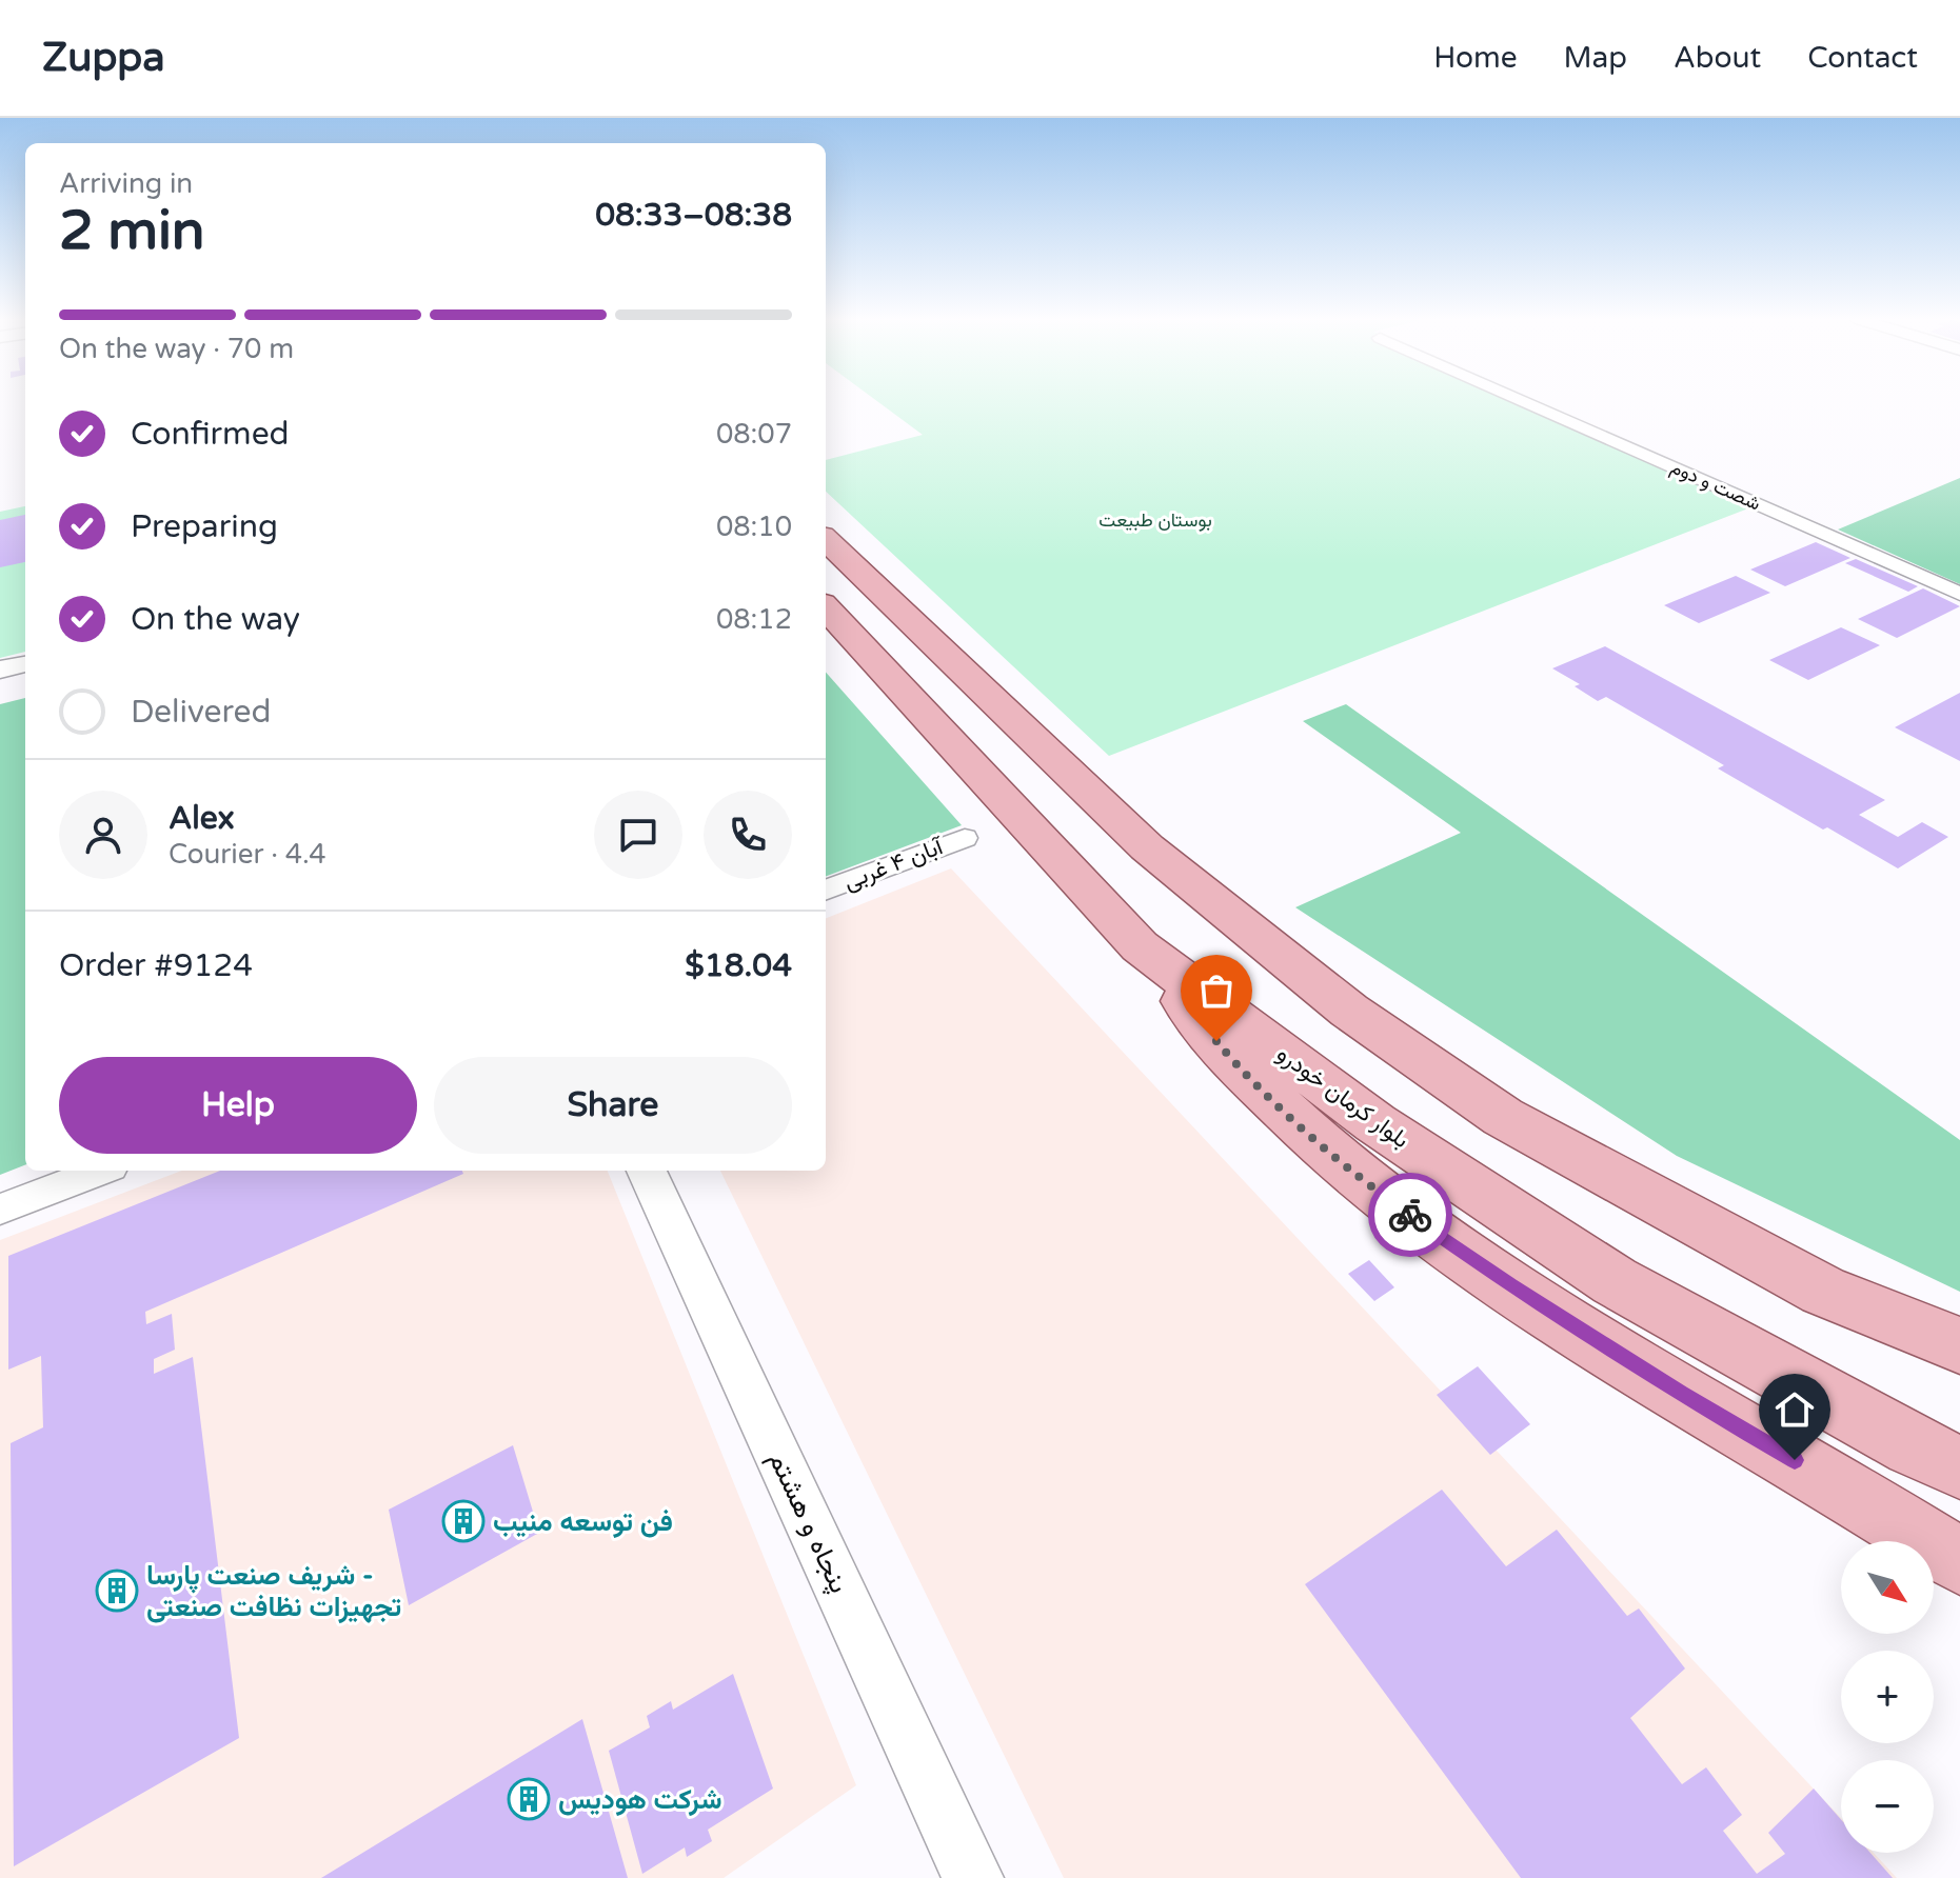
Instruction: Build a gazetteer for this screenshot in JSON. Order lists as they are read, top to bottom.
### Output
{
  "streets": {
    "main road": ["بلوار کرمان خودرو"],
    "street": ["شصت و دوم", "آبان ۴ غربی", "پنجاه و هشتم"]
  },
  "parks": ["بوستان طبیعت"],
  "places": {
    "building": ["فن توسعه منیب", "شریف صنعت پارسا - تجهیزات نظافت صنعتی", "شرکت هودیس"]
  },
  "north": "bottom right",
  "page": {
    "header": "Zuppa",
    "nav": [
      "Home",
      "Map",
      "About",
      "Contact"
    ],
    "heading": ["2 min", "Arriving in", "08:33–08:38"],
    "panel": [
      "Alex",
      "Courier · 4.4",
      "Order #9124",
      "$18.04"
    ],
    "bar": "On the way · 70 m",
    "list": [
      ["Confirmed", "08:07"],
      ["Preparing", "08:10"],
      ["On the way", "08:12"],
      "Delivered"
    ],
    "buttons": ["Help", "Share"],
    "map_buttons": ["+", "−"]
  }
}
